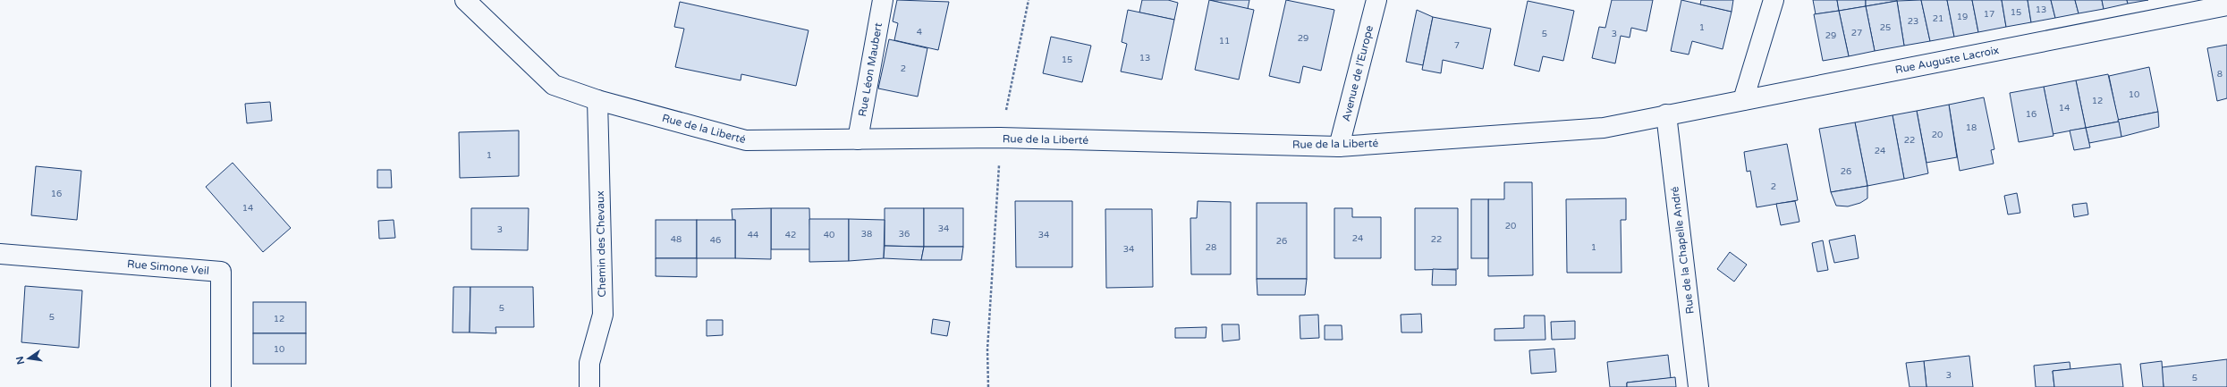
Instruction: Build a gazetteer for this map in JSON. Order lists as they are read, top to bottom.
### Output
{
  "streets": {
    "street": [
      "Rue Auguste Lacroix",
      "Rue Léon Maubert",
      "Avenue de l'Europe",
      "Rue de la Liberté",
      "Chemin des Chevaux",
      "Rue de la Chapelle André",
      "Rue Simone Veil"
    ]
  },
  "crossings": [
    ["Rue Auguste Lacroix", "Rue de la Liberté"],
    ["Rue Auguste Lacroix", "Rue de la Chapelle André"],
    ["Rue Léon Maubert", "Rue de la Liberté"],
    ["Avenue de l'Europe", "Rue de la Liberté"],
    ["Rue de la Liberté", "Chemin des Chevaux"],
    ["Rue de la Liberté", "Rue de la Chapelle André"]
  ],
  "house_numbers": [
    "13",
    "15",
    "17",
    "19",
    "21",
    "23",
    "1",
    "25",
    "4",
    "27",
    "5",
    "3",
    "29",
    "29",
    "11",
    "7",
    "13",
    "15",
    "2",
    "8",
    "10",
    "12",
    "14",
    "16",
    "18",
    "20",
    "22",
    "24",
    "1",
    "26",
    "2",
    "16",
    "14",
    "20",
    "34",
    "3",
    "38",
    "36",
    "44",
    "42",
    "40",
    "34",
    "24",
    "48",
    "22",
    "46",
    "26",
    "28",
    "1",
    "34",
    "5",
    "5",
    "12",
    "10",
    "3",
    "5"
  ],
  "north": "left"
}
